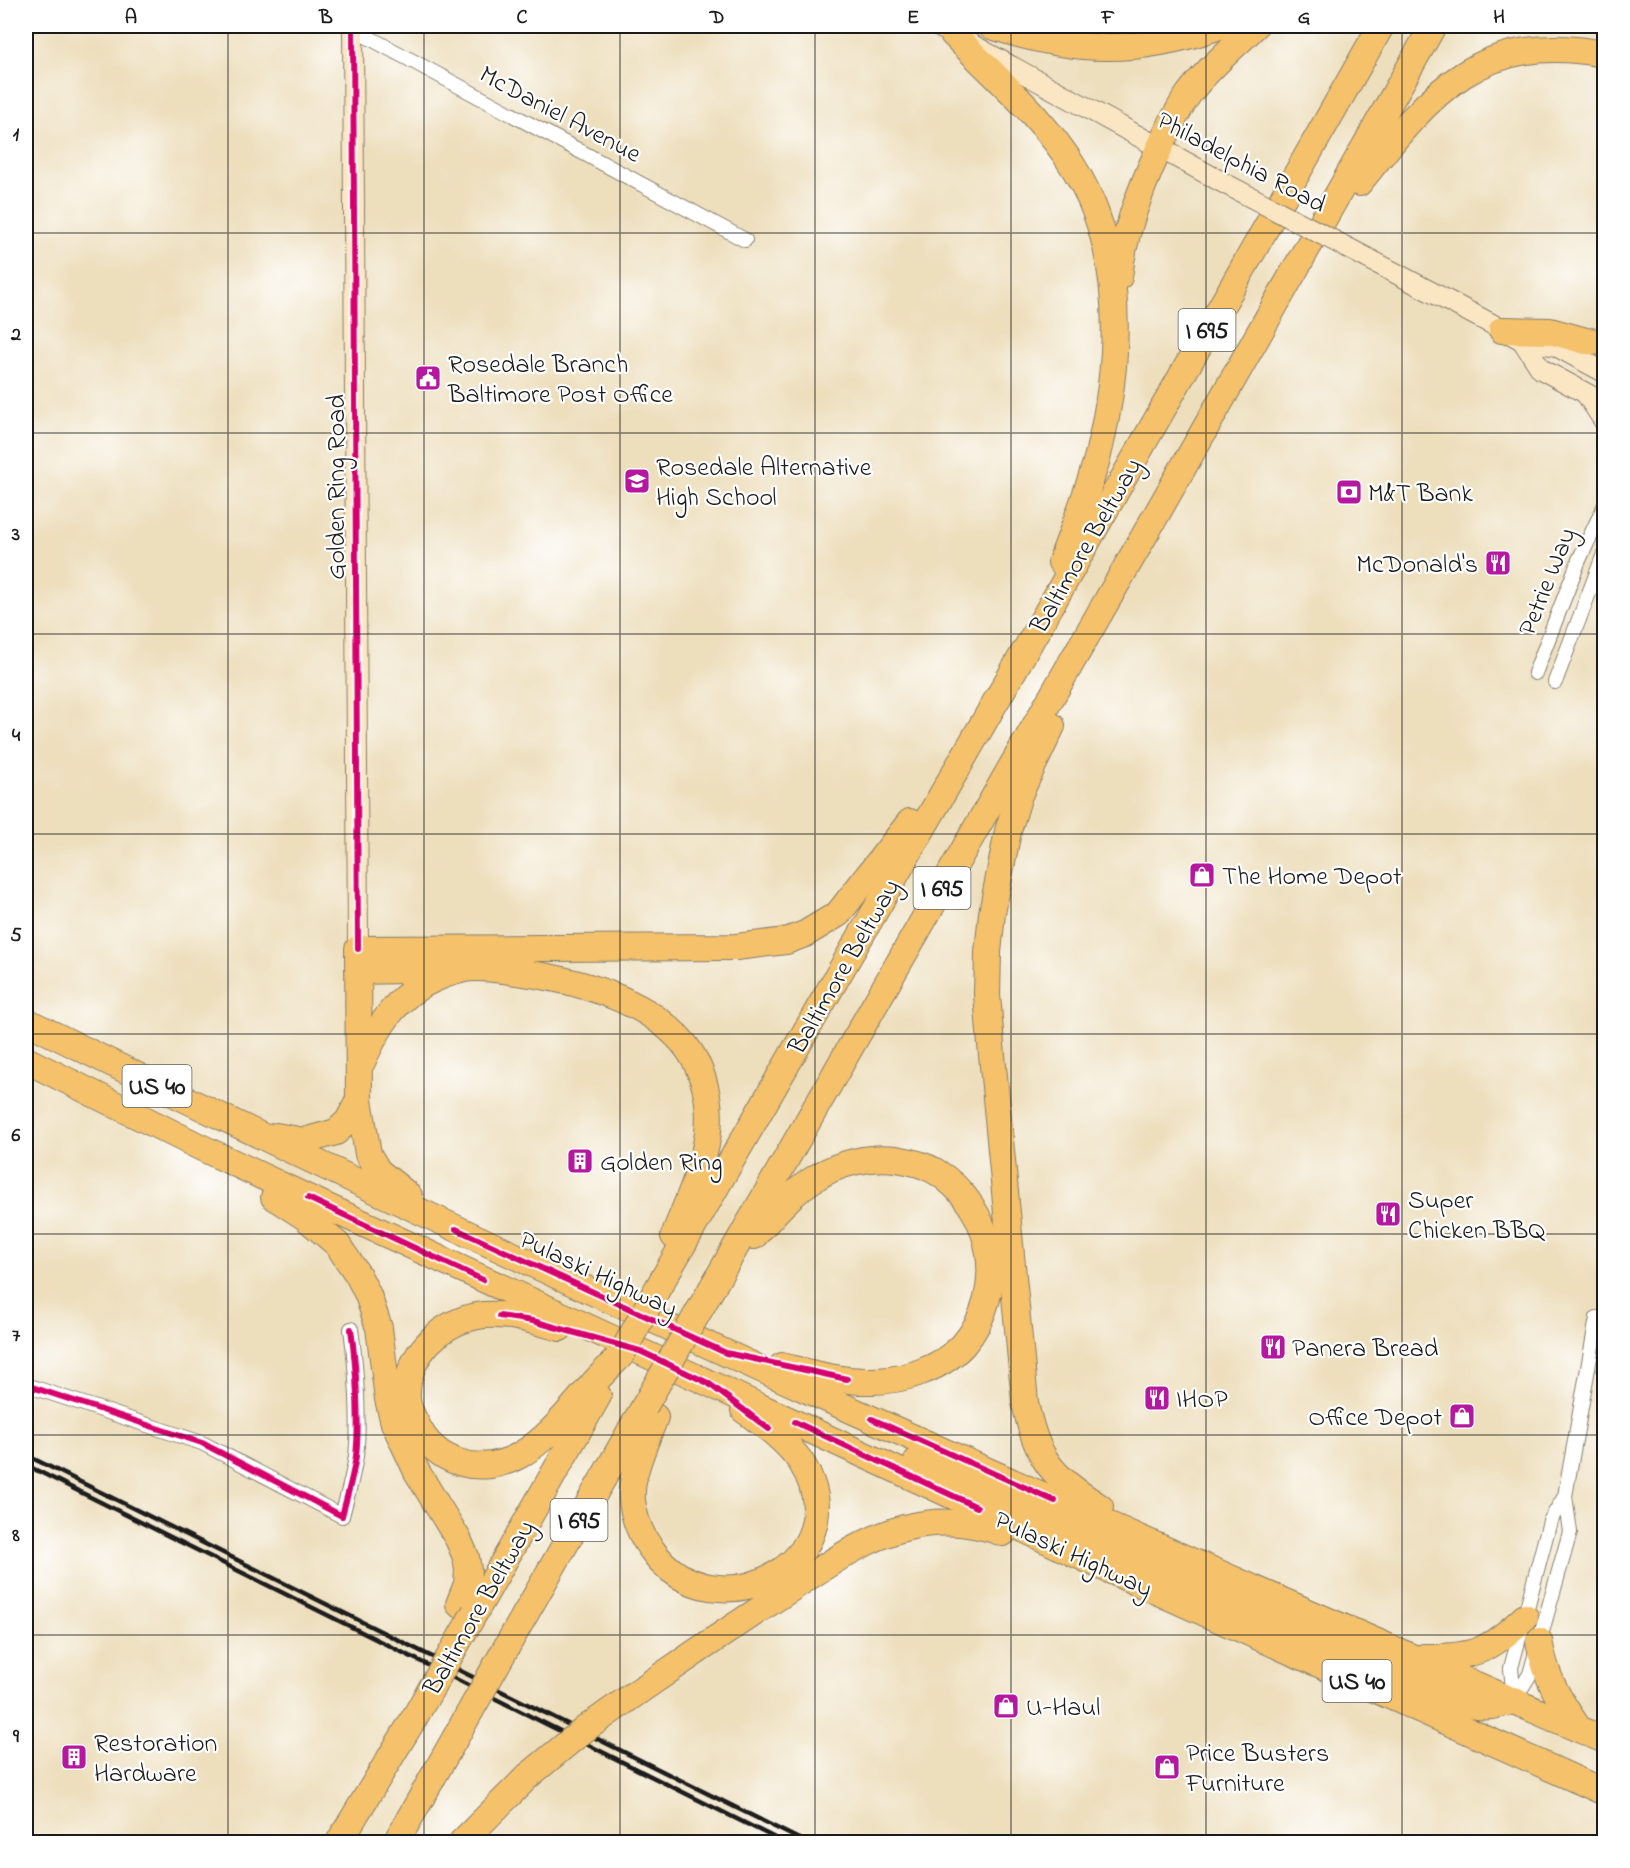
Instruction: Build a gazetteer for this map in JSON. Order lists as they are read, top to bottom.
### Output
{
  "streets": {
    "highway": [
      "I 695",
      "Golden Ring Road",
      "Baltimore Beltway",
      "US 40",
      "Pulaski Highway"
    ],
    "street": ["McDaniel Avenue", "Philadelphia Road", "Petrie Way"]
  },
  "crossings": [
    ["McDaniel Avenue", "Golden Ring Road"],
    ["Golden Ring Road", "Pulaski Highway"],
    ["Baltimore Beltway", "Pulaski Highway"]
  ],
  "places": {
    "public building": ["Rosedale Branch Baltimore Post Office"],
    "school or university": ["Rosedale Alternative High School"],
    "bank": ["M&T Bank"],
    "restaurant": [
      "McDonald's",
      "Super Chicken BBQ",
      "Panera Bread",
      "IHOP"
    ],
    "shop": [
      "The Home Depot",
      "Office Depot",
      "U-Haul",
      "Price Busters Furniture"
    ],
    "building": ["Golden Ring", "Restoration Hardware"]
  },
  "grid": {
    "columns": [
      "A",
      "B",
      "C",
      "D",
      "E",
      "F",
      "G",
      "H"
    ],
    "rows": [
      "1",
      "2",
      "3",
      "4",
      "5",
      "6",
      "7",
      "8",
      "9"
    ]
  }
}
